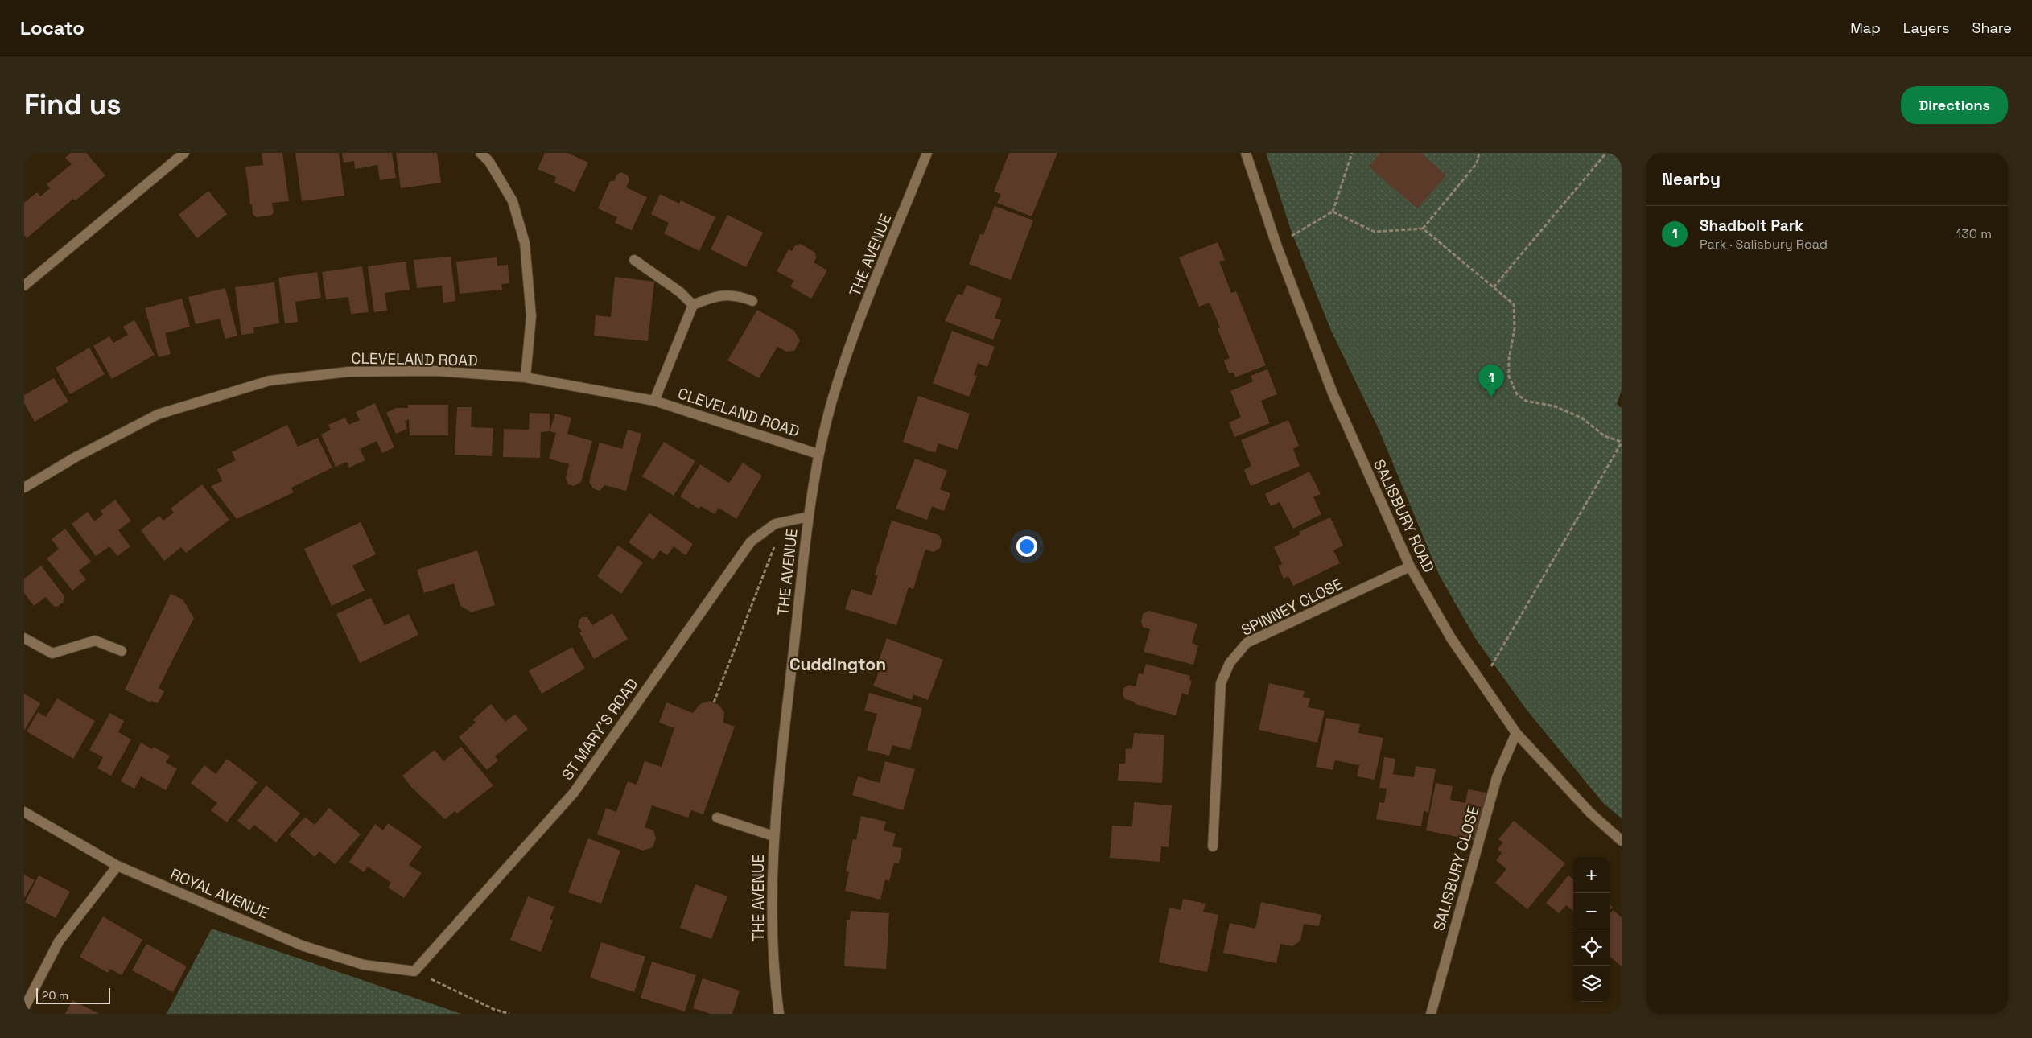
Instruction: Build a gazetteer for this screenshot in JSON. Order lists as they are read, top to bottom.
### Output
{
  "streets": {
    "street": [
      "THE AVENUE",
      "CLEVELAND ROAD",
      "SALISBURY ROAD",
      "SPINNEY CLOSE",
      "ST MARY'S ROAD",
      "SALISBURY CLOSE",
      "ROYAL AVENUE"
    ]
  },
  "crossings": [
    ["THE AVENUE", "CLEVELAND ROAD"],
    ["THE AVENUE", "ST MARY'S ROAD"],
    ["SALISBURY ROAD", "SPINNEY CLOSE"],
    ["SALISBURY ROAD", "SALISBURY CLOSE"],
    ["ST MARY'S ROAD", "ROYAL AVENUE"]
  ],
  "districts": ["Cuddington"],
  "scale_bar": "20 m",
  "page": {
    "header": "Locato",
    "nav": ["Map", "Layers", "Share"],
    "buttons": "Directions",
    "title": "Find us",
    "heading": "Nearby",
    "list": [
      {
        "mark": "1",
        "name": "Shadbolt Park",
        "note": "Park · Salisbury Road",
        "value": "130 m"
      }
    ],
    "pins": "1",
    "map_buttons": ["+", "−"],
    "scale": "20 m"
  }
}
